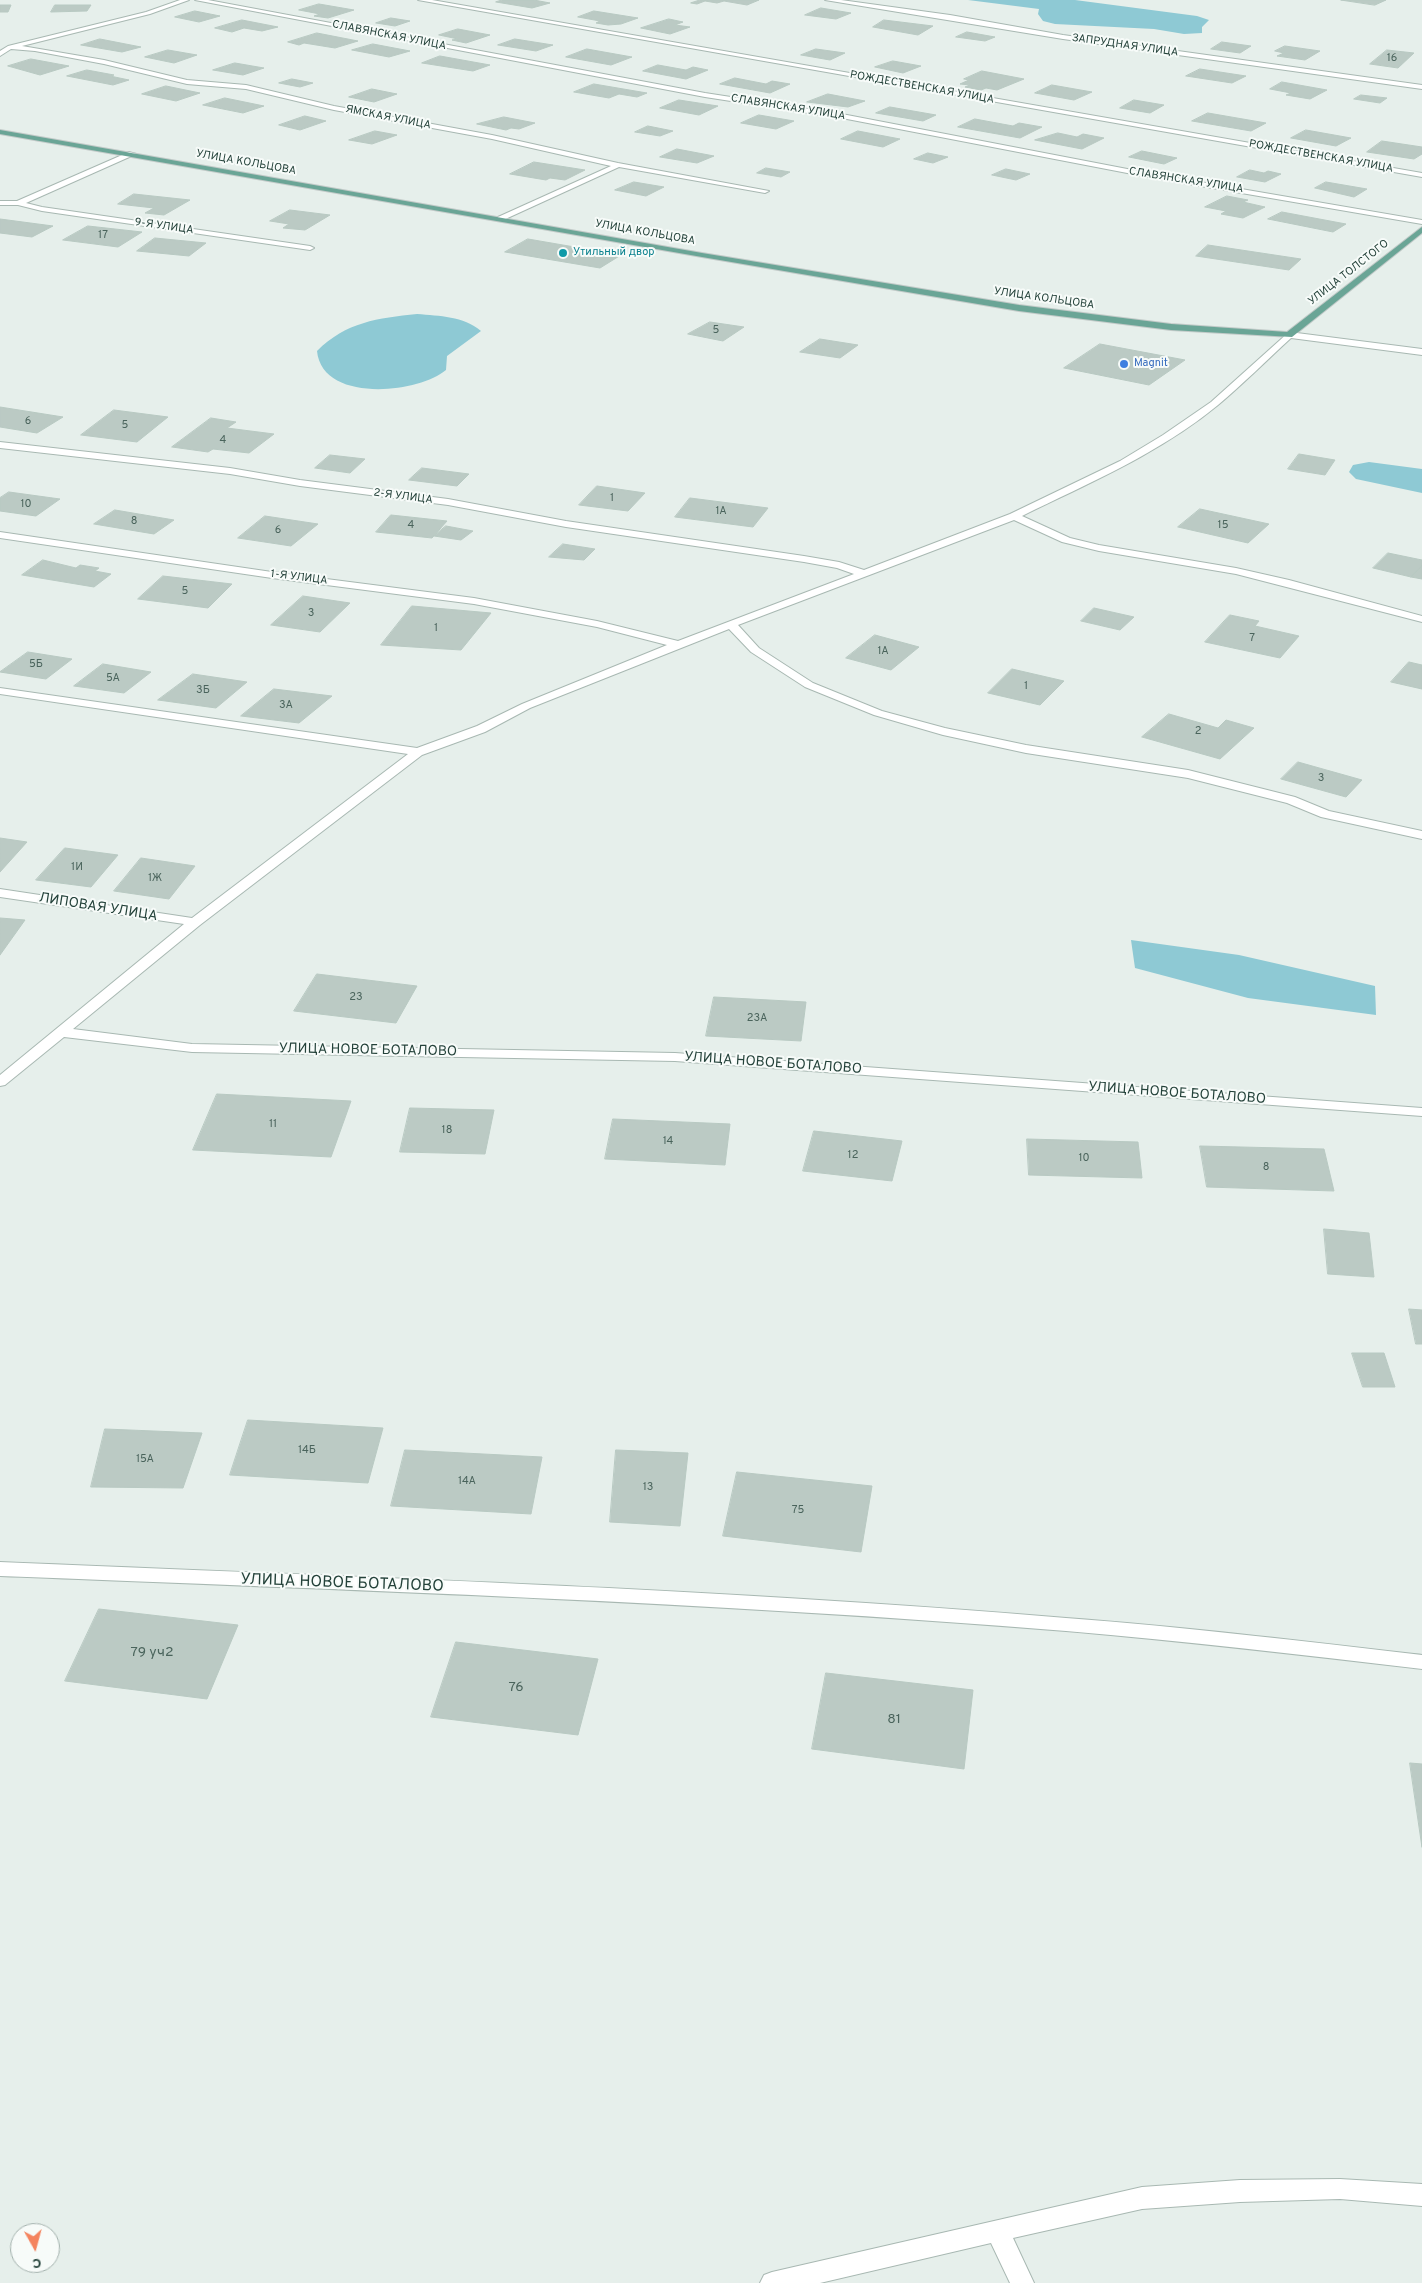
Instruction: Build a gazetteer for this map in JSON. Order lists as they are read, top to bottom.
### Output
{
  "streets": {
    "main road": ["УЛИЦА КОЛЬЦОВА", "УЛИЦА ТОЛСТОГО"],
    "street": [
      "СЛАВЯНСКАЯ УЛИЦА",
      "ЗАПРУДНАЯ УЛИЦА",
      "РОЖДЕСТВЕНСКАЯ УЛИЦА",
      "ЯМСКАЯ УЛИЦА",
      "9-Я УЛИЦА",
      "2-Я УЛИЦА",
      "1-Я УЛИЦА",
      "ЛИПОВАЯ УЛИЦА",
      "УЛИЦА НОВОЕ БОТАЛОВО"
    ]
  },
  "crossings": [
    ["УЛИЦА КОЛЬЦОВА", "УЛИЦА ТОЛСТОГО"]
  ],
  "places": ["Утильный двор", "Magnit"],
  "house_numbers": [
    "16",
    "17",
    "5",
    "6",
    "5",
    "4",
    "1",
    "10",
    "1А",
    "8",
    "4",
    "15",
    "6",
    "5",
    "3",
    "1",
    "7",
    "1А",
    "5Б",
    "5А",
    "1",
    "3Б",
    "3А",
    "2",
    "3",
    "1И",
    "1Ж",
    "23",
    "23А",
    "11",
    "18",
    "14",
    "12",
    "10",
    "8",
    "14Б",
    "15А",
    "14А",
    "13",
    "75",
    "79 уч2",
    "76",
    "81"
  ],
  "north": "bottom"
}
